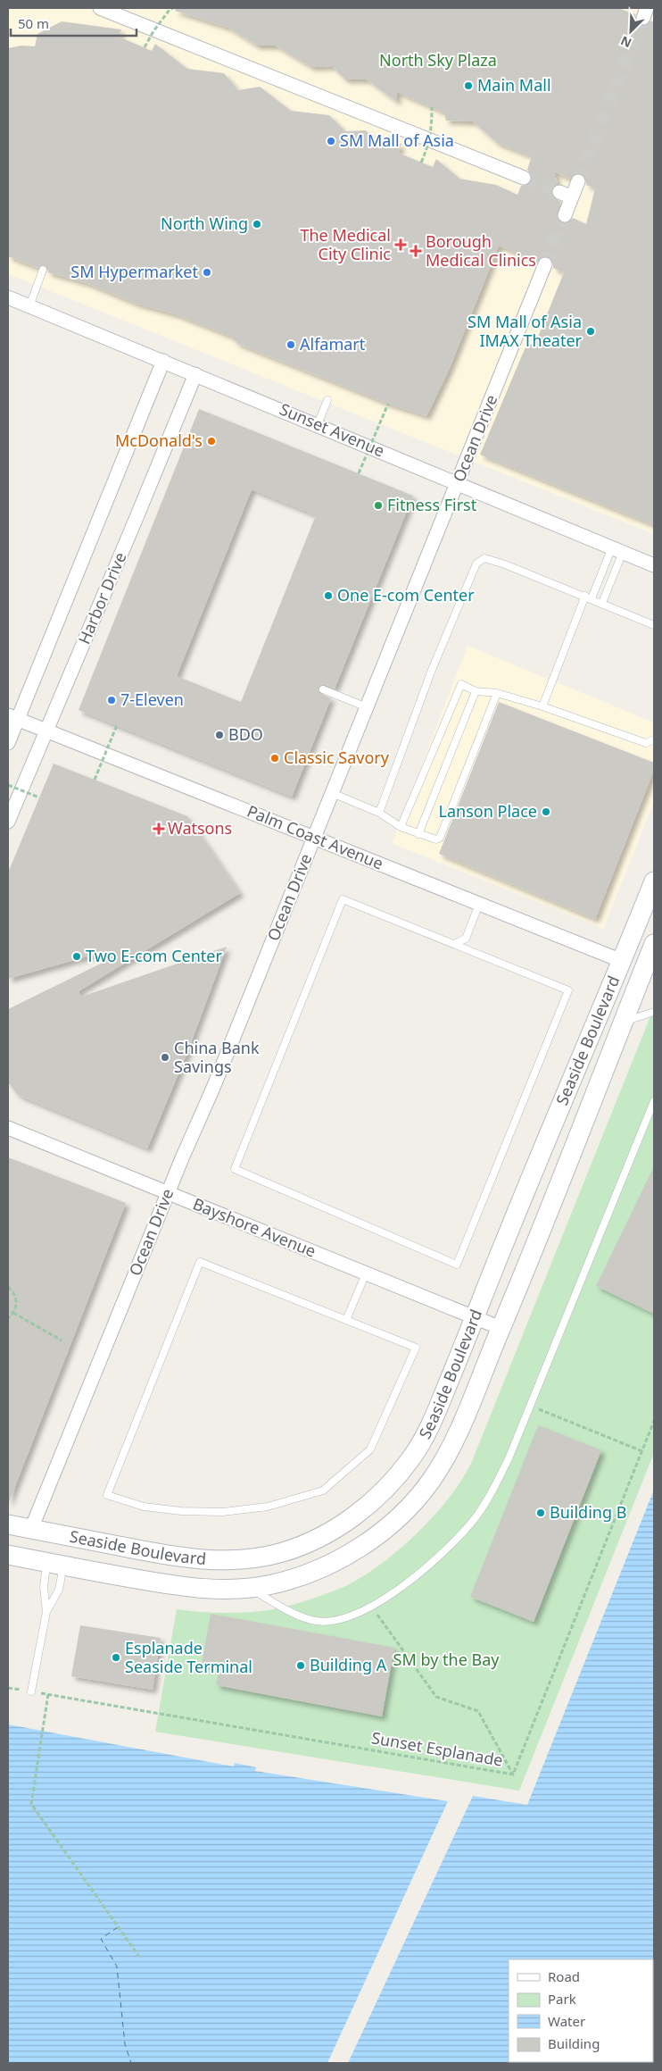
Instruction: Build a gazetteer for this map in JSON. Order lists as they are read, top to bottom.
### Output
{
  "streets": {
    "street": [
      "Sunset Avenue",
      "Ocean Drive",
      "Harbor Drive",
      "Palm Coast Avenue",
      "Seaside Boulevard",
      "Bayshore Avenue"
    ],
    "path": ["Sunset Esplanade"]
  },
  "crossings": [
    ["Sunset Avenue", "Ocean Drive"],
    ["Sunset Avenue", "Harbor Drive"],
    ["Ocean Drive", "Palm Coast Avenue"],
    ["Ocean Drive", "Seaside Boulevard"],
    ["Ocean Drive", "Bayshore Avenue"],
    ["Harbor Drive", "Palm Coast Avenue"],
    ["Palm Coast Avenue", "Seaside Boulevard"],
    ["Seaside Boulevard", "Bayshore Avenue"]
  ],
  "parks": ["North Sky Plaza", "SM by the Bay"],
  "places": {
    "other": [
      "Main Mall",
      "SM Mall of Asia",
      "North Wing",
      "SM Hypermarket",
      "SM Mall of Asia IMAX Theater",
      "Alfamart",
      "McDonald's",
      "Fitness First",
      "One E-com Center",
      "7-Eleven",
      "BDO",
      "Classic Savory",
      "Lanson Place",
      "Two E-com Center",
      "China Bank Savings",
      "Building B",
      "Esplanade Seaside Terminal",
      "Building A"
    ],
    "health": ["The Medical City Clinic", "Borough Medical Clinics", "Watsons"]
  },
  "legend": [
    "Road",
    "Park",
    "Water",
    "Building"
  ],
  "scale_bar": "50 m",
  "north": "bottom left"
}
